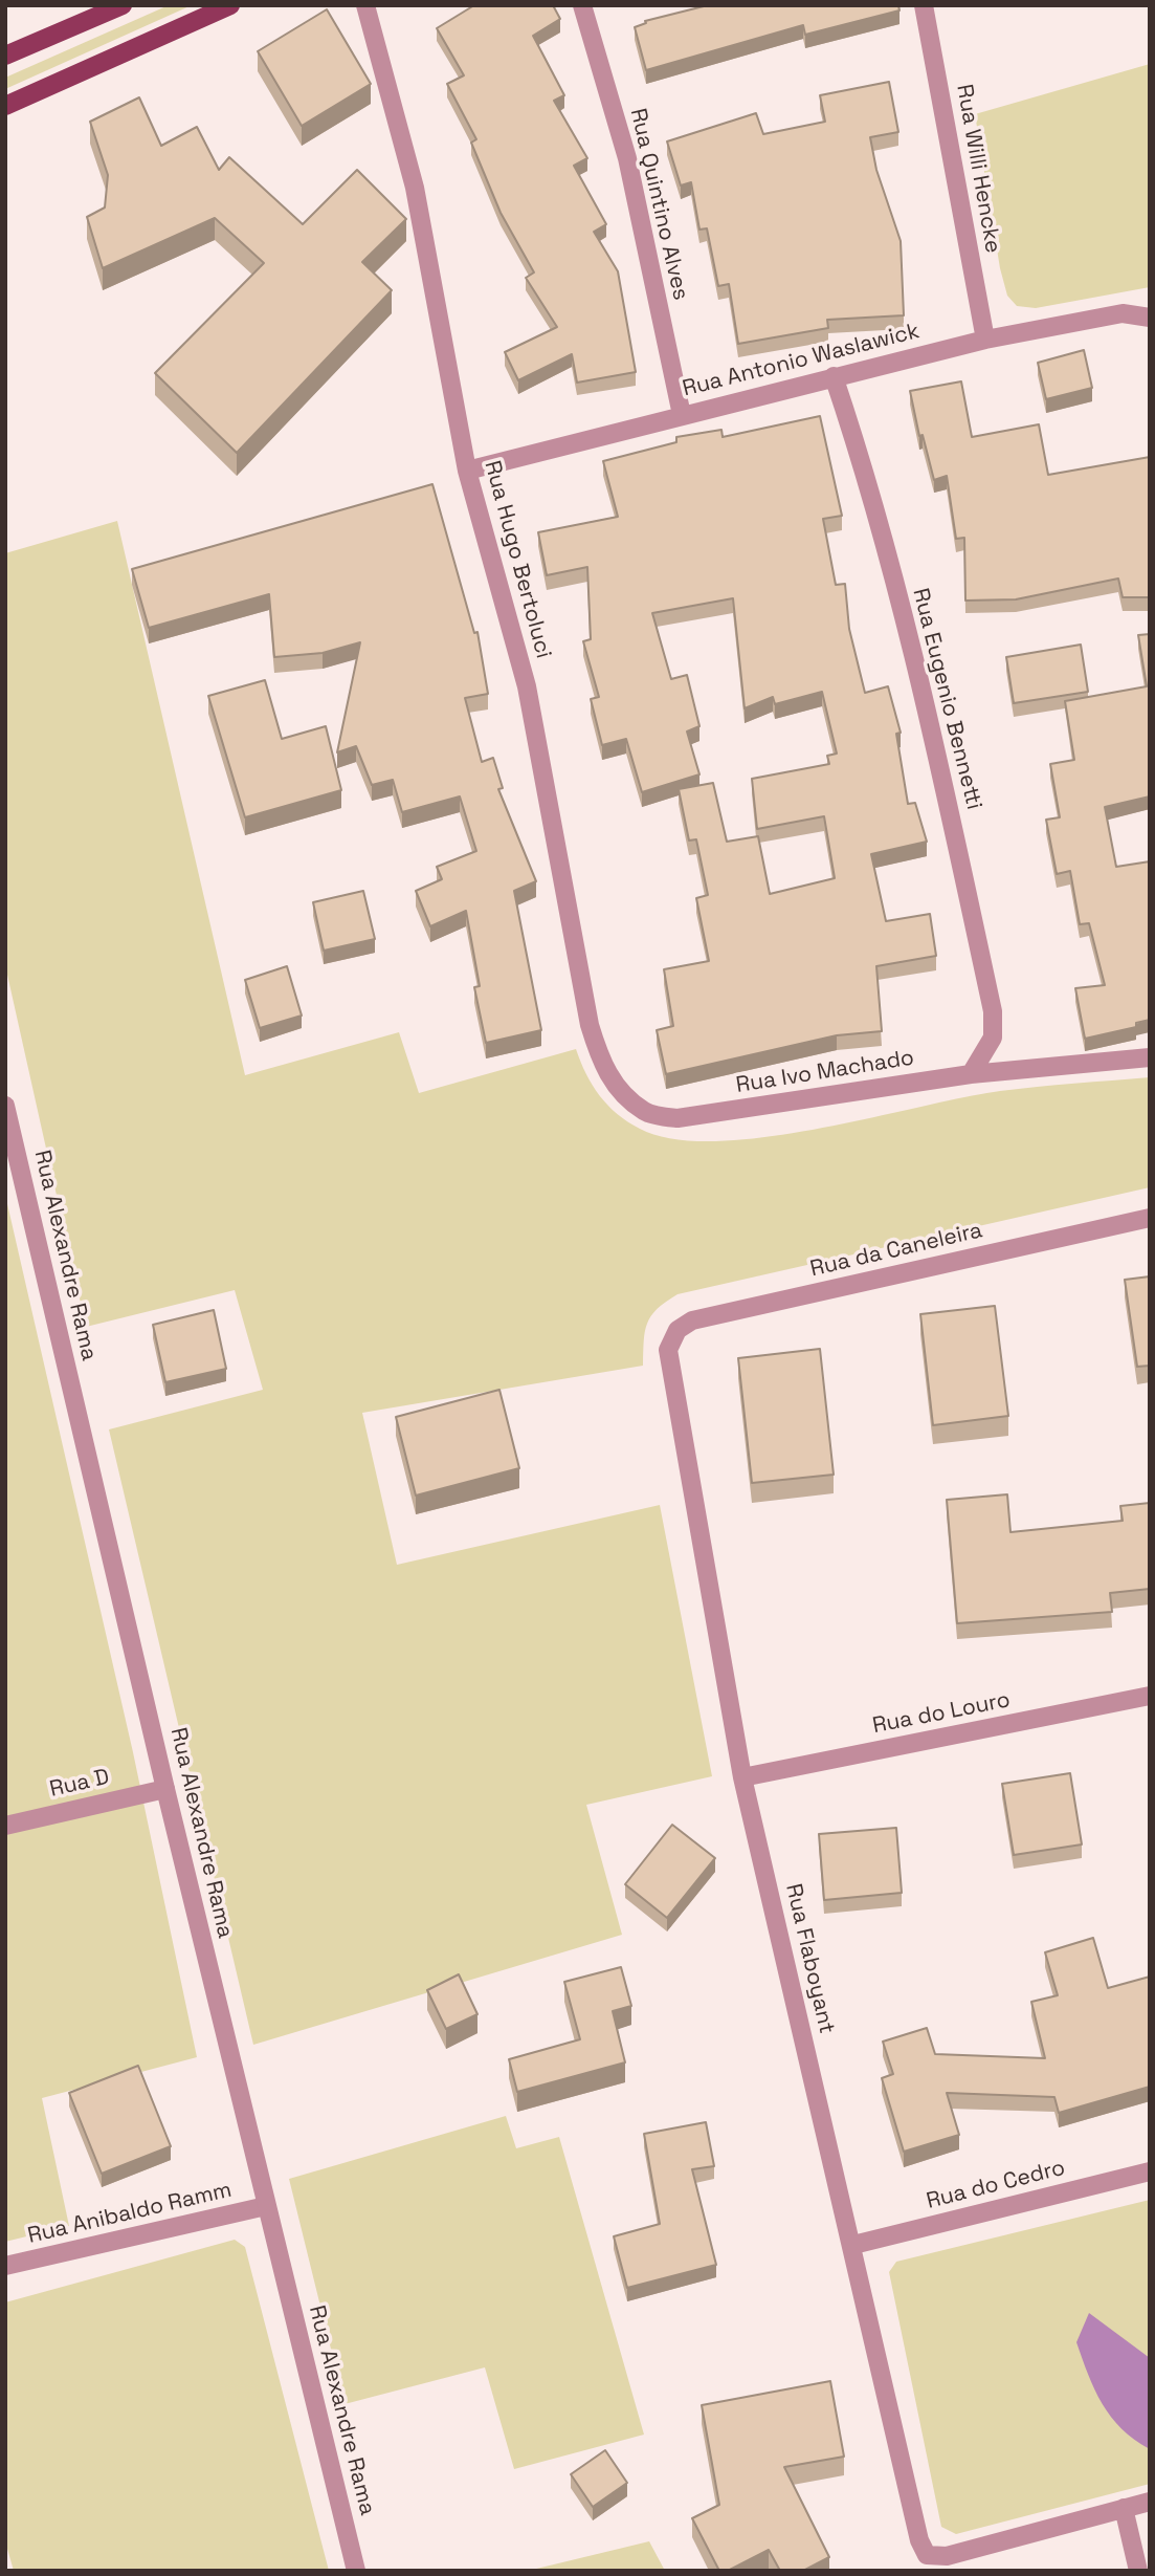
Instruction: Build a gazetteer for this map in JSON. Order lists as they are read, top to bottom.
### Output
{
  "streets": {
    "street": [
      "Rua Willi Hencke",
      "Rua Quintino Alves",
      "Rua Antonio Waslawick",
      "Rua Hugo Bertoluci",
      "Rua Eugenio Bennetti",
      "Rua Ivo Machado",
      "Rua da Caneleira",
      "Rua Alexandre Rama",
      "Rua do Louro",
      "Rua D",
      "Rua Flaboyant",
      "Rua do Cedro",
      "Rua Anibaldo Ramm"
    ]
  },
  "crossings": [
    ["Rua Willi Hencke", "Rua Antonio Waslawick"],
    ["Rua Quintino Alves", "Rua Antonio Waslawick"],
    ["Rua Antonio Waslawick", "Rua Hugo Bertoluci"],
    ["Rua Antonio Waslawick", "Rua Eugenio Bennetti"],
    ["Rua Hugo Bertoluci", "Rua Ivo Machado"],
    ["Rua Eugenio Bennetti", "Rua Ivo Machado"],
    ["Rua da Caneleira", "Rua Flaboyant"],
    ["Rua Alexandre Rama", "Rua D"],
    ["Rua Alexandre Rama", "Rua Anibaldo Ramm"],
    ["Rua do Louro", "Rua Flaboyant"],
    ["Rua Flaboyant", "Rua do Cedro"]
  ]
}
